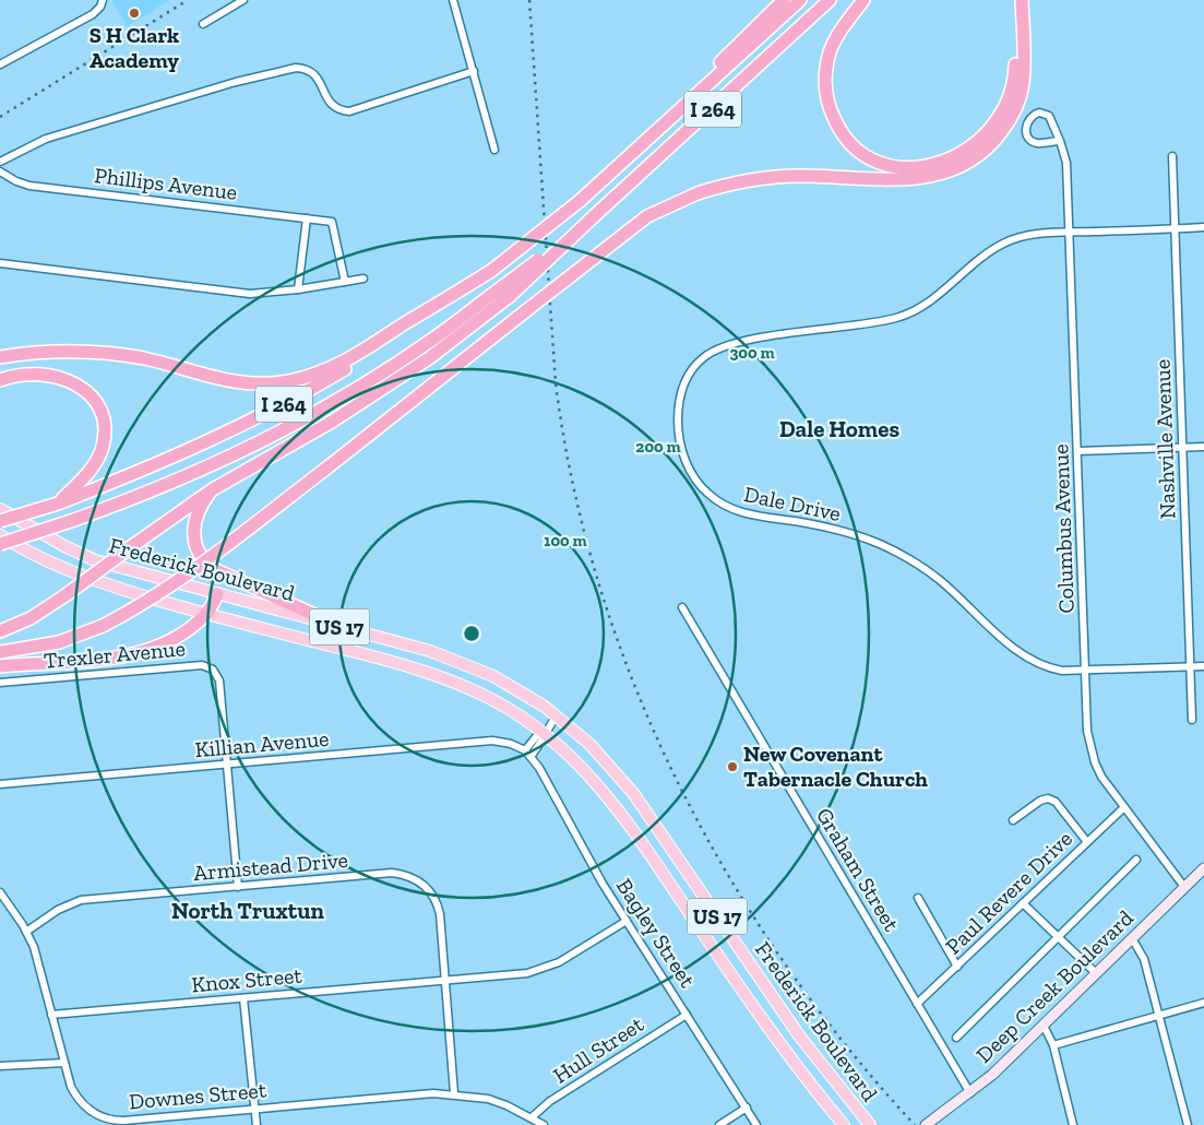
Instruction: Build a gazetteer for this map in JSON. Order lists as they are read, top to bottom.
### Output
{
  "streets": {
    "highway": ["I 264"],
    "main road": ["Frederick Boulevard", "US 17"],
    "street": [
      "Phillips Avenue",
      "Nashville Avenue",
      "Dale Drive",
      "Columbus Avenue",
      "Trexler Avenue",
      "Killian Avenue",
      "Armistead Drive",
      "Graham Street",
      "Paul Revere Drive",
      "Bagley Street",
      "Knox Street",
      "Deep Creek Boulevard",
      "Hull Street",
      "Downes Street"
    ]
  },
  "crossings": [
    ["Nashville Avenue", "Dale Drive"],
    ["Dale Drive", "Columbus Avenue"],
    ["Columbus Avenue", "Paul Revere Drive"],
    ["Columbus Avenue", "Deep Creek Boulevard"],
    ["Trexler Avenue", "Killian Avenue"],
    ["Killian Avenue", "Bagley Street"],
    ["Armistead Drive", "Knox Street"],
    ["Armistead Drive", "Downes Street"],
    ["Graham Street", "Paul Revere Drive"],
    ["Graham Street", "Deep Creek Boulevard"],
    ["Bagley Street", "Hull Street"],
    ["Knox Street", "Downes Street"],
    ["Hull Street", "Downes Street"]
  ],
  "districts": ["Dale Homes", "North Truxtun"],
  "places": ["S H Clark Academy", "New Covenant Tabernacle Church"],
  "rings": ["300 m", "200 m", "100 m"]
}
